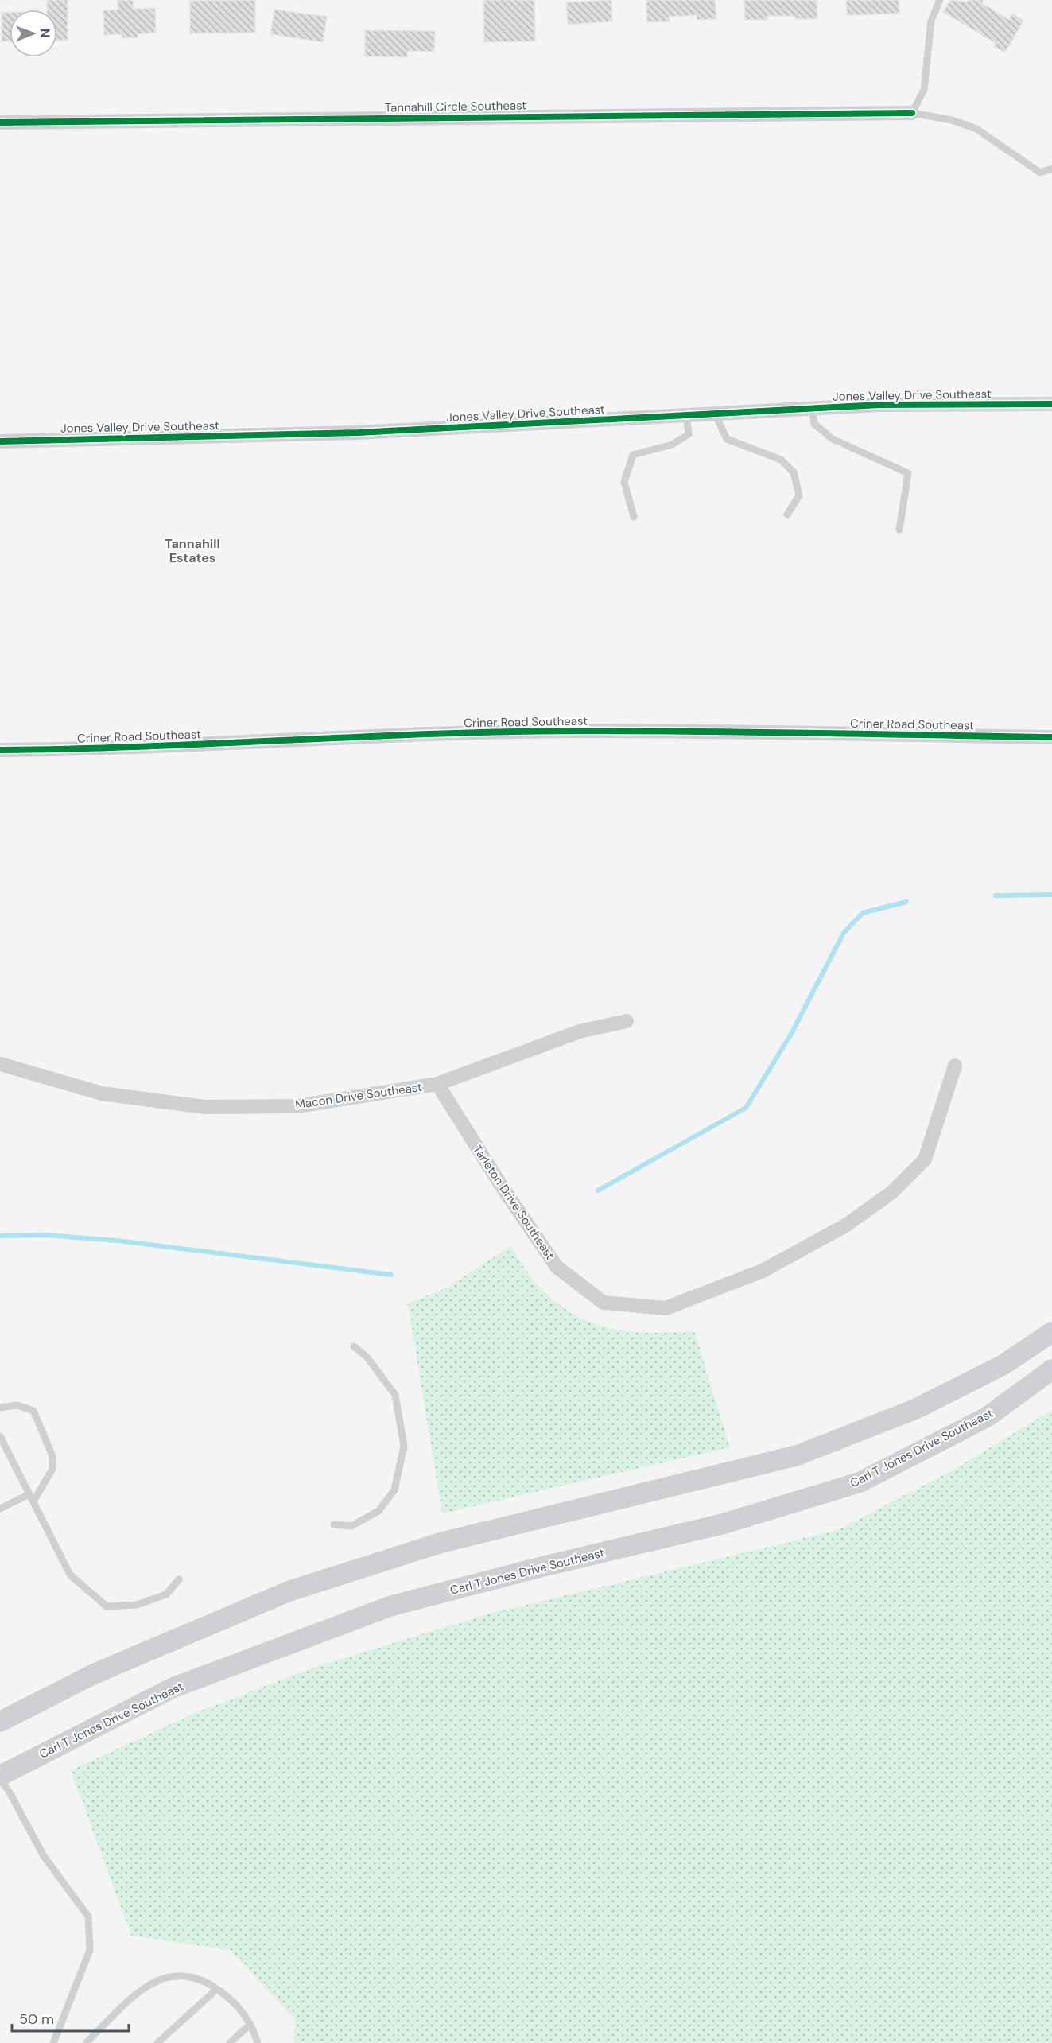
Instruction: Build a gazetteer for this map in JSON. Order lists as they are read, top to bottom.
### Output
{
  "streets": {
    "main road": ["Carl T Jones Drive Southeast"],
    "street": [
      "Tannahill Circle Southeast",
      "Jones Valley Drive Southeast",
      "Criner Road Southeast",
      "Macon Drive Southeast",
      "Tarleton Drive Southeast"
    ]
  },
  "crossings": [
    ["Macon Drive Southeast", "Tarleton Drive Southeast"]
  ],
  "districts": ["Tannahill Estates"],
  "scale_bar": "50 m",
  "north": "right"
}
